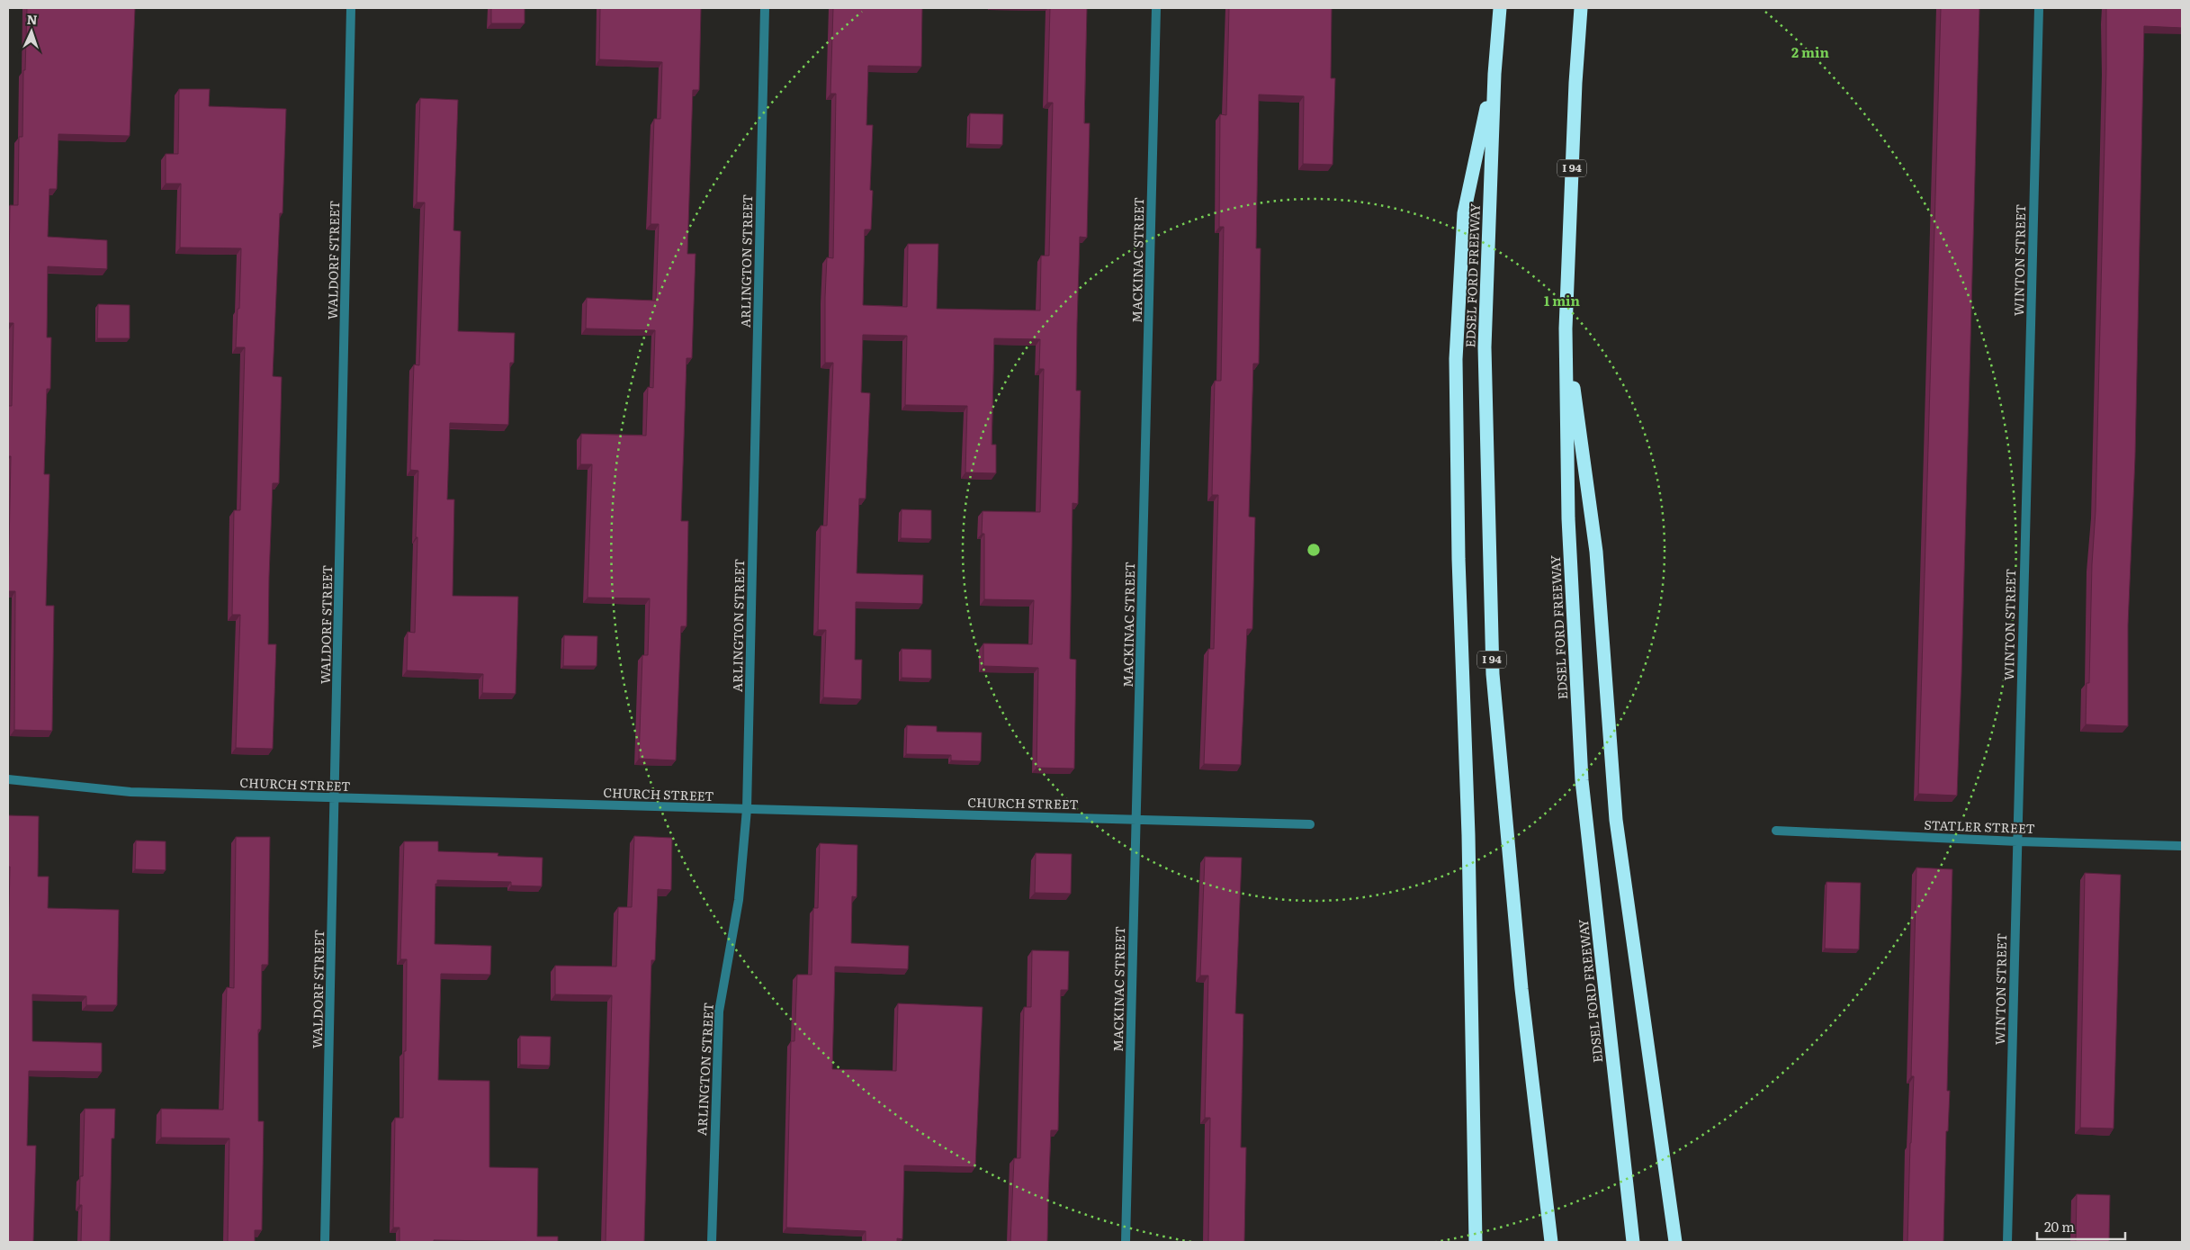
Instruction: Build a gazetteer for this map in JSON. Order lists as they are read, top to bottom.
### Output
{
  "streets": {
    "highway": ["I 94", "EDSEL FORD FREEWAY"],
    "street": [
      "WALDORF STREET",
      "MACKINAC STREET",
      "WINTON STREET",
      "ARLINGTON STREET",
      "CHURCH STREET",
      "STATLER STREET"
    ]
  },
  "crossings": [
    ["WALDORF STREET", "CHURCH STREET"],
    ["MACKINAC STREET", "CHURCH STREET"],
    ["WINTON STREET", "STATLER STREET"],
    ["ARLINGTON STREET", "CHURCH STREET"]
  ],
  "scale_bar": "20 m",
  "north": "top",
  "rings": ["2 min", "1 min"]
}
